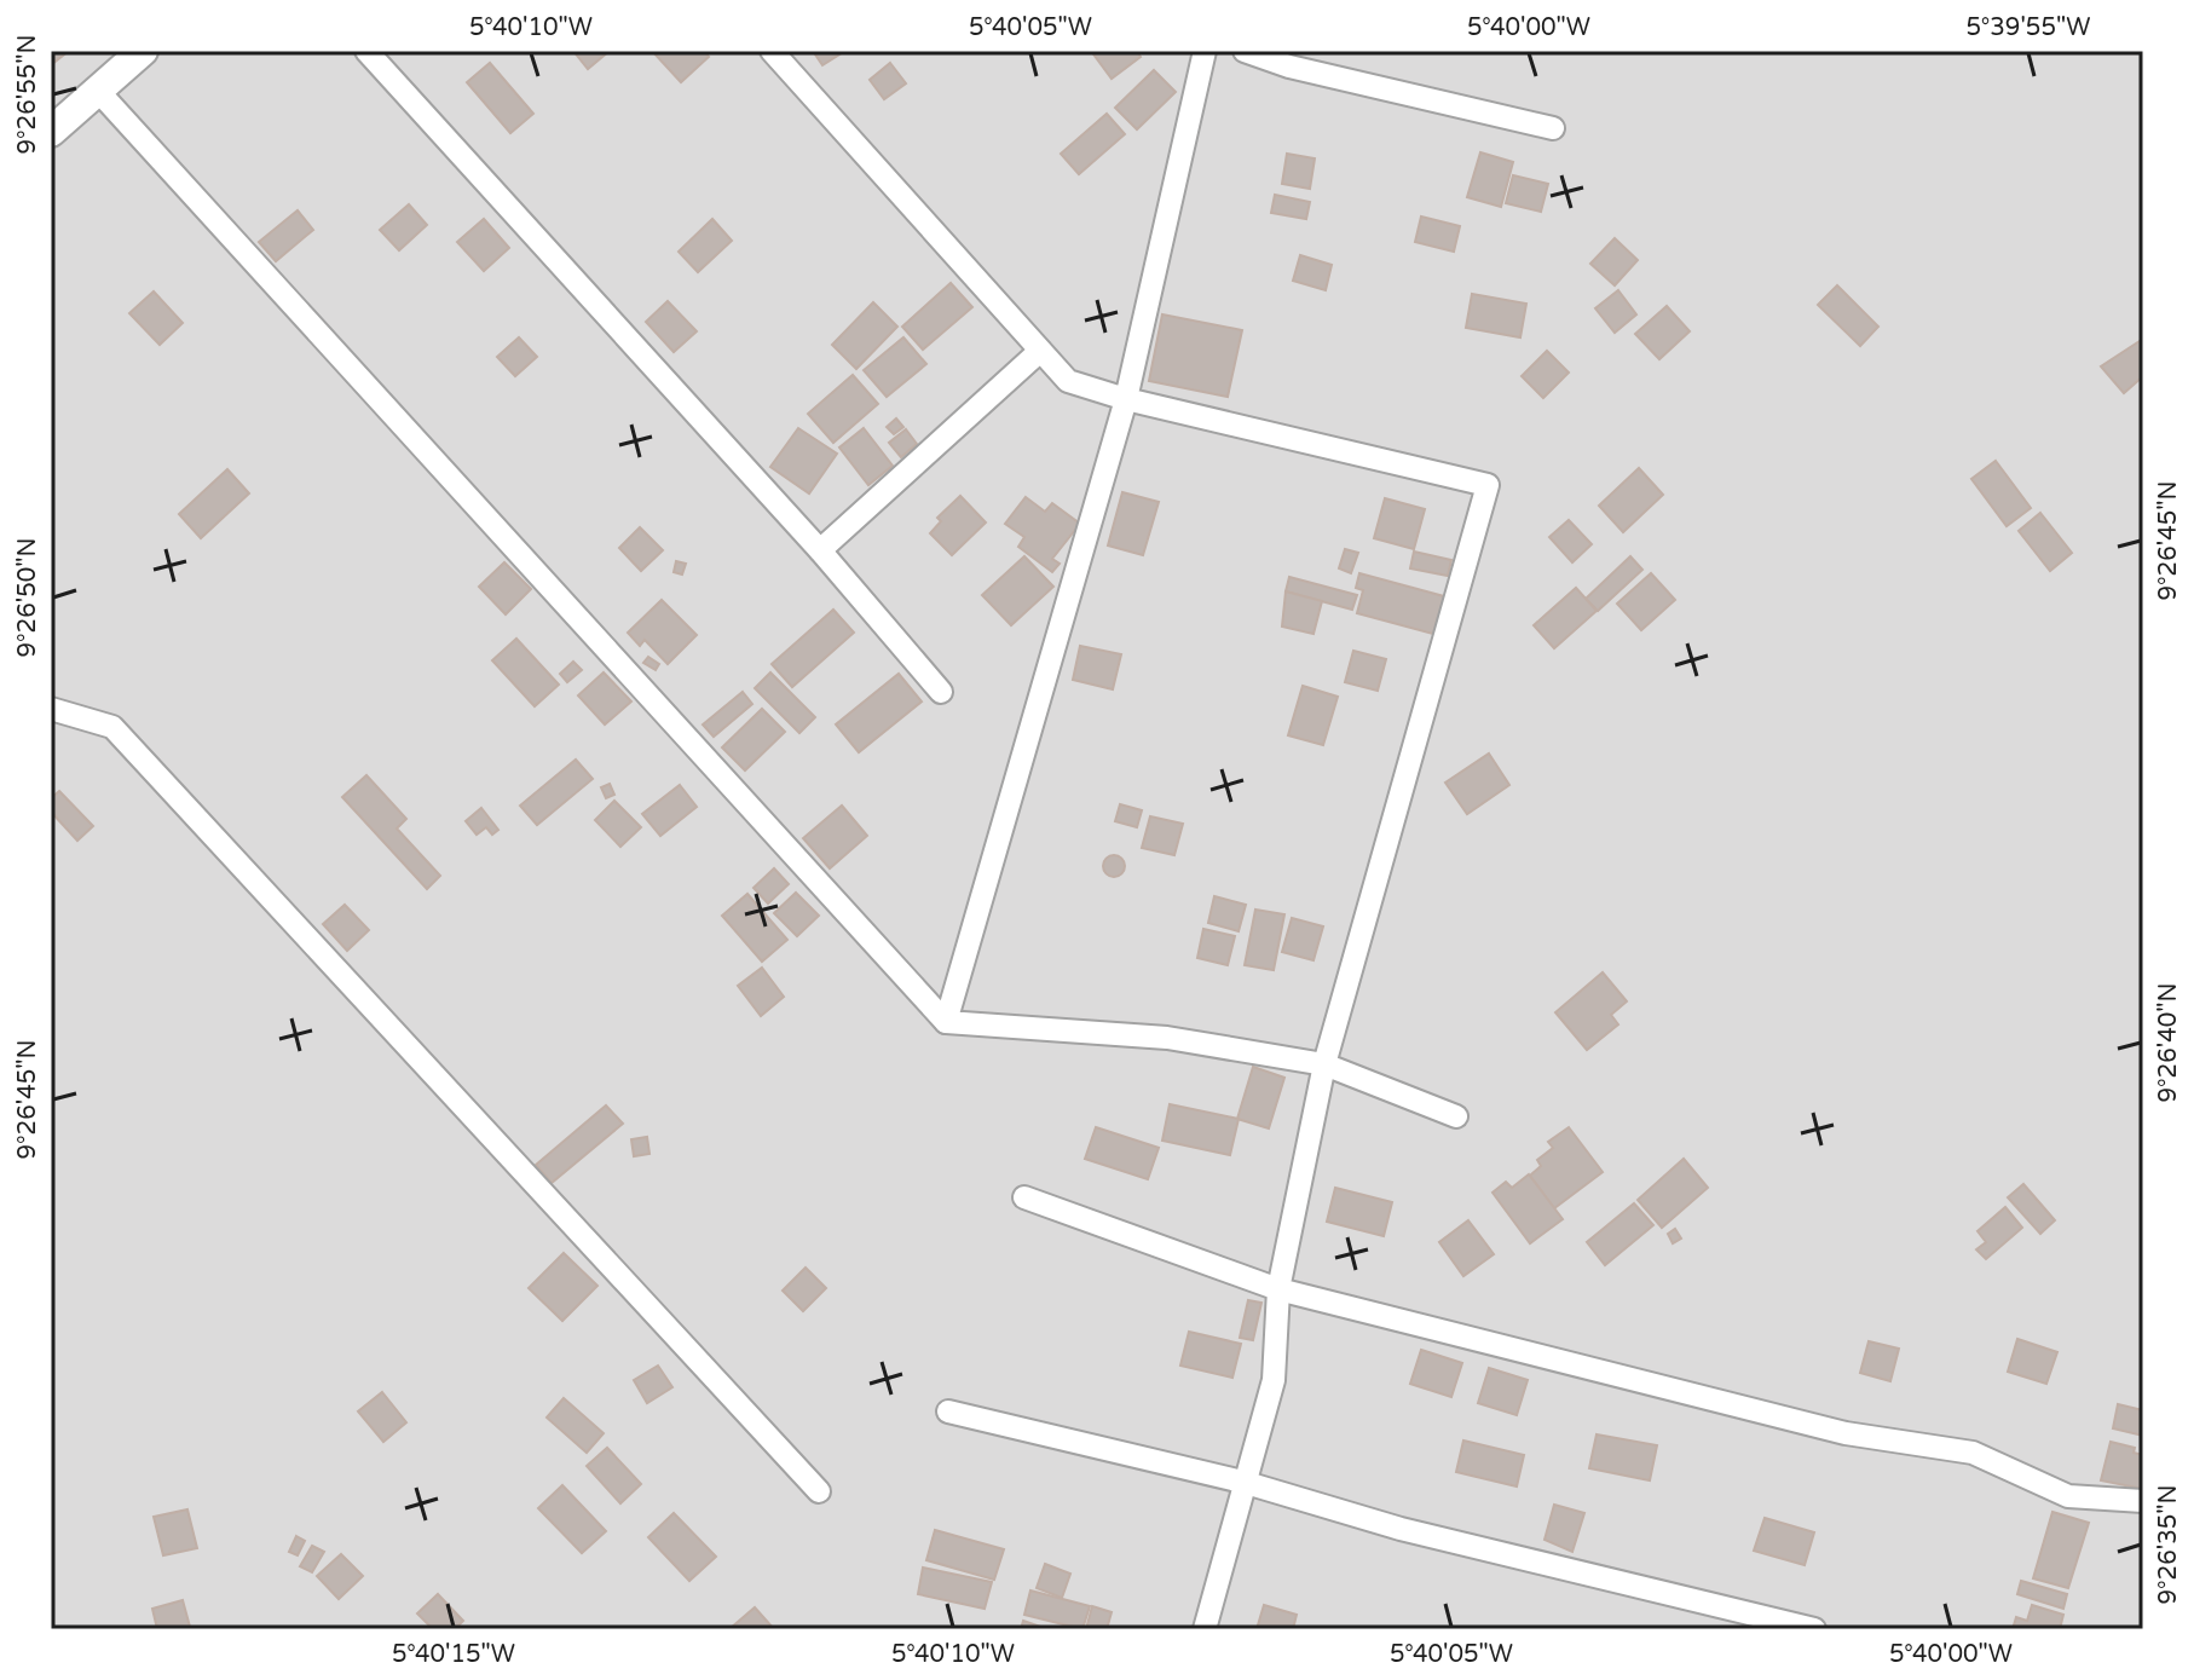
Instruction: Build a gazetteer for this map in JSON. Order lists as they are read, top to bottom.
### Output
{
  "coordinates": [
    "5°40'10\"W",
    "5°40'05\"W",
    "5°40'00\"W",
    "5°39'55\"W",
    "9°26'55\"N",
    "9°26'45\"N",
    "9°26'50\"N",
    "9°26'40\"N",
    "9°26'35\"N",
    "5°40'15\"W"
  ]
}
